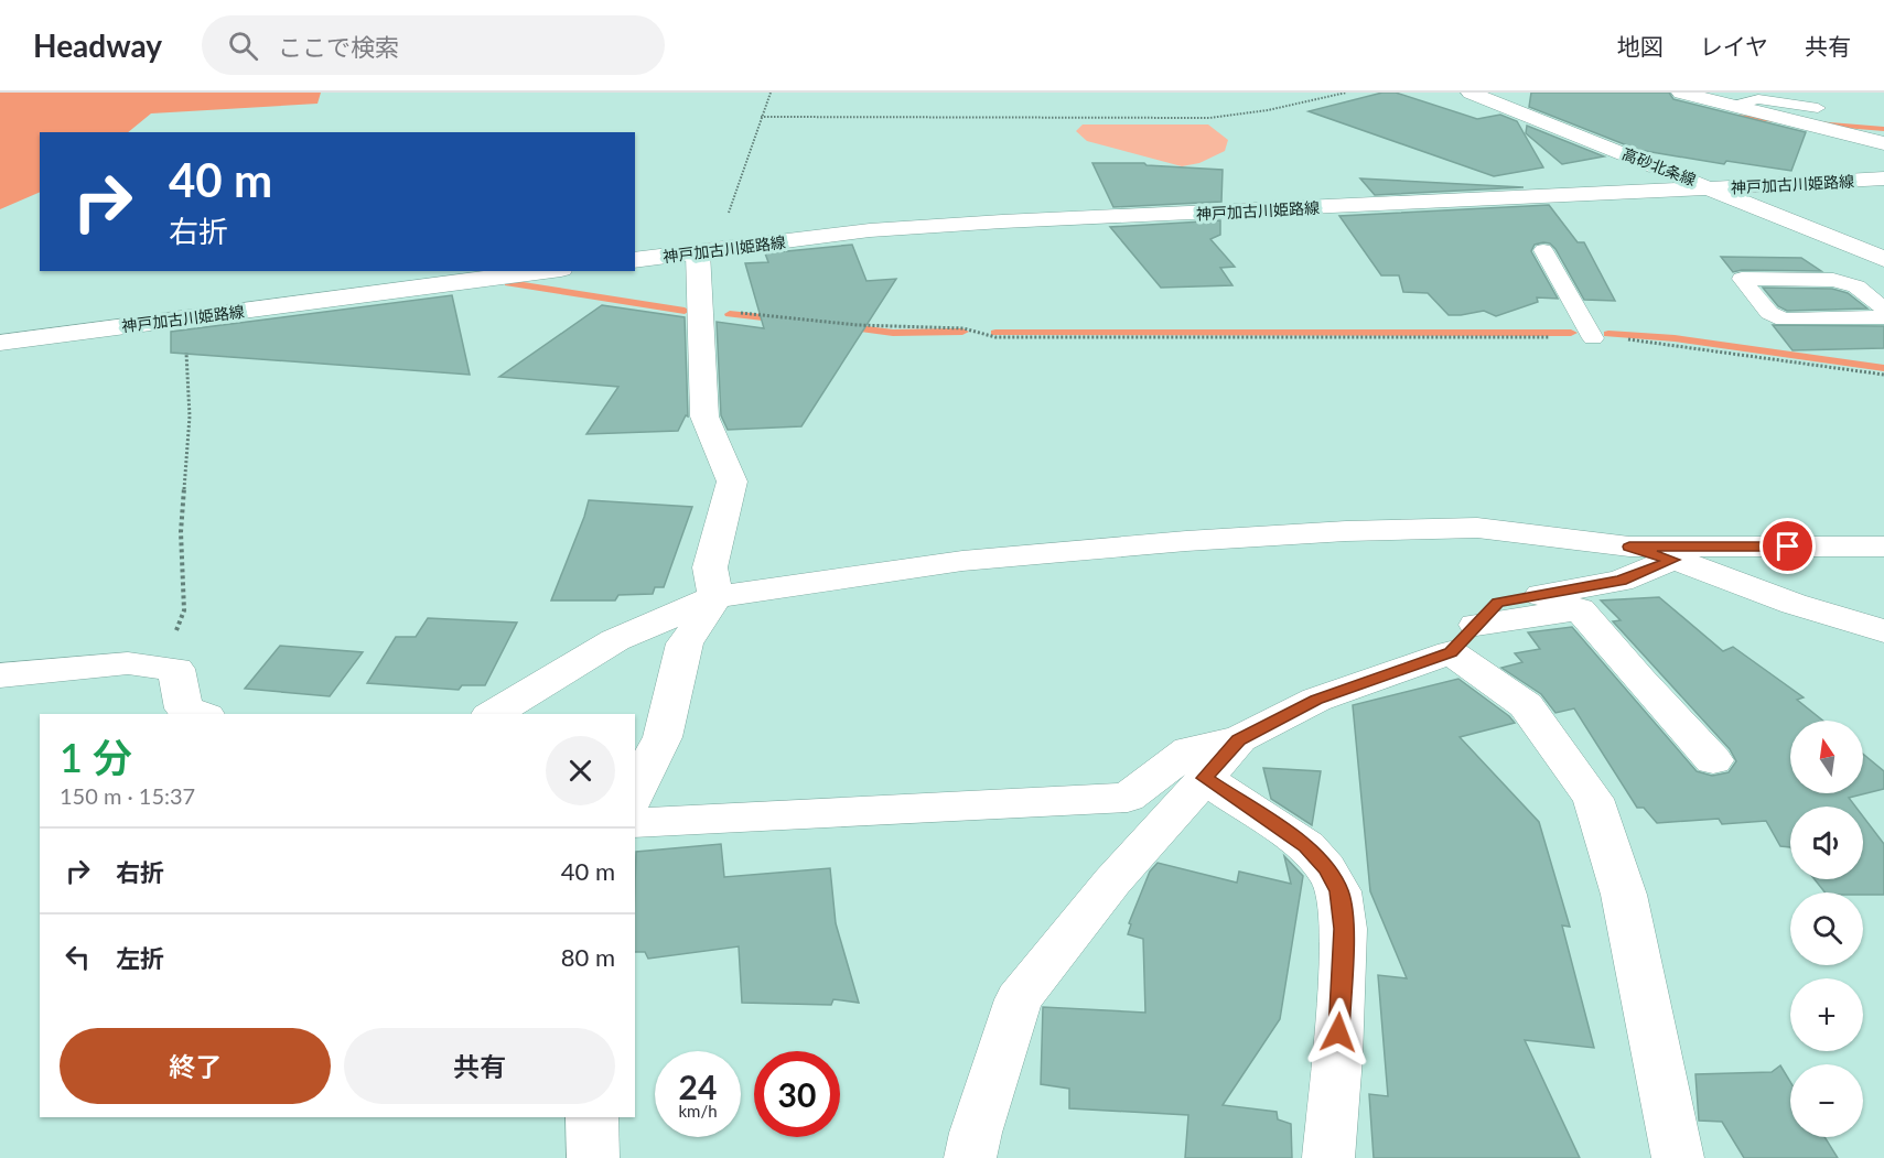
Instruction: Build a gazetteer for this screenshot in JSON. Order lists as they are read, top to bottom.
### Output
{
  "streets": {
    "street": ["高砂北条線", "神戸加古川姫路線"]
  },
  "crossings": [
    ["高砂北条線", "神戸加古川姫路線"]
  ],
  "north": "top",
  "page": {
    "header": "Headway",
    "search": "ここで検索",
    "nav": ["地図", "レイヤ", "共有"],
    "turn": ["40 m", "右折"],
    "heading": ["1 分", "150 m · 15:37"],
    "map_buttons": ["+", "−"],
    "list": [
      {
        "name": "右折",
        "value": "40 m"
      },
      {
        "name": "左折",
        "value": "80 m"
      }
    ],
    "buttons": ["終了", "共有"],
    "speed": "24 km/h",
    "limit": "30"
  }
}
